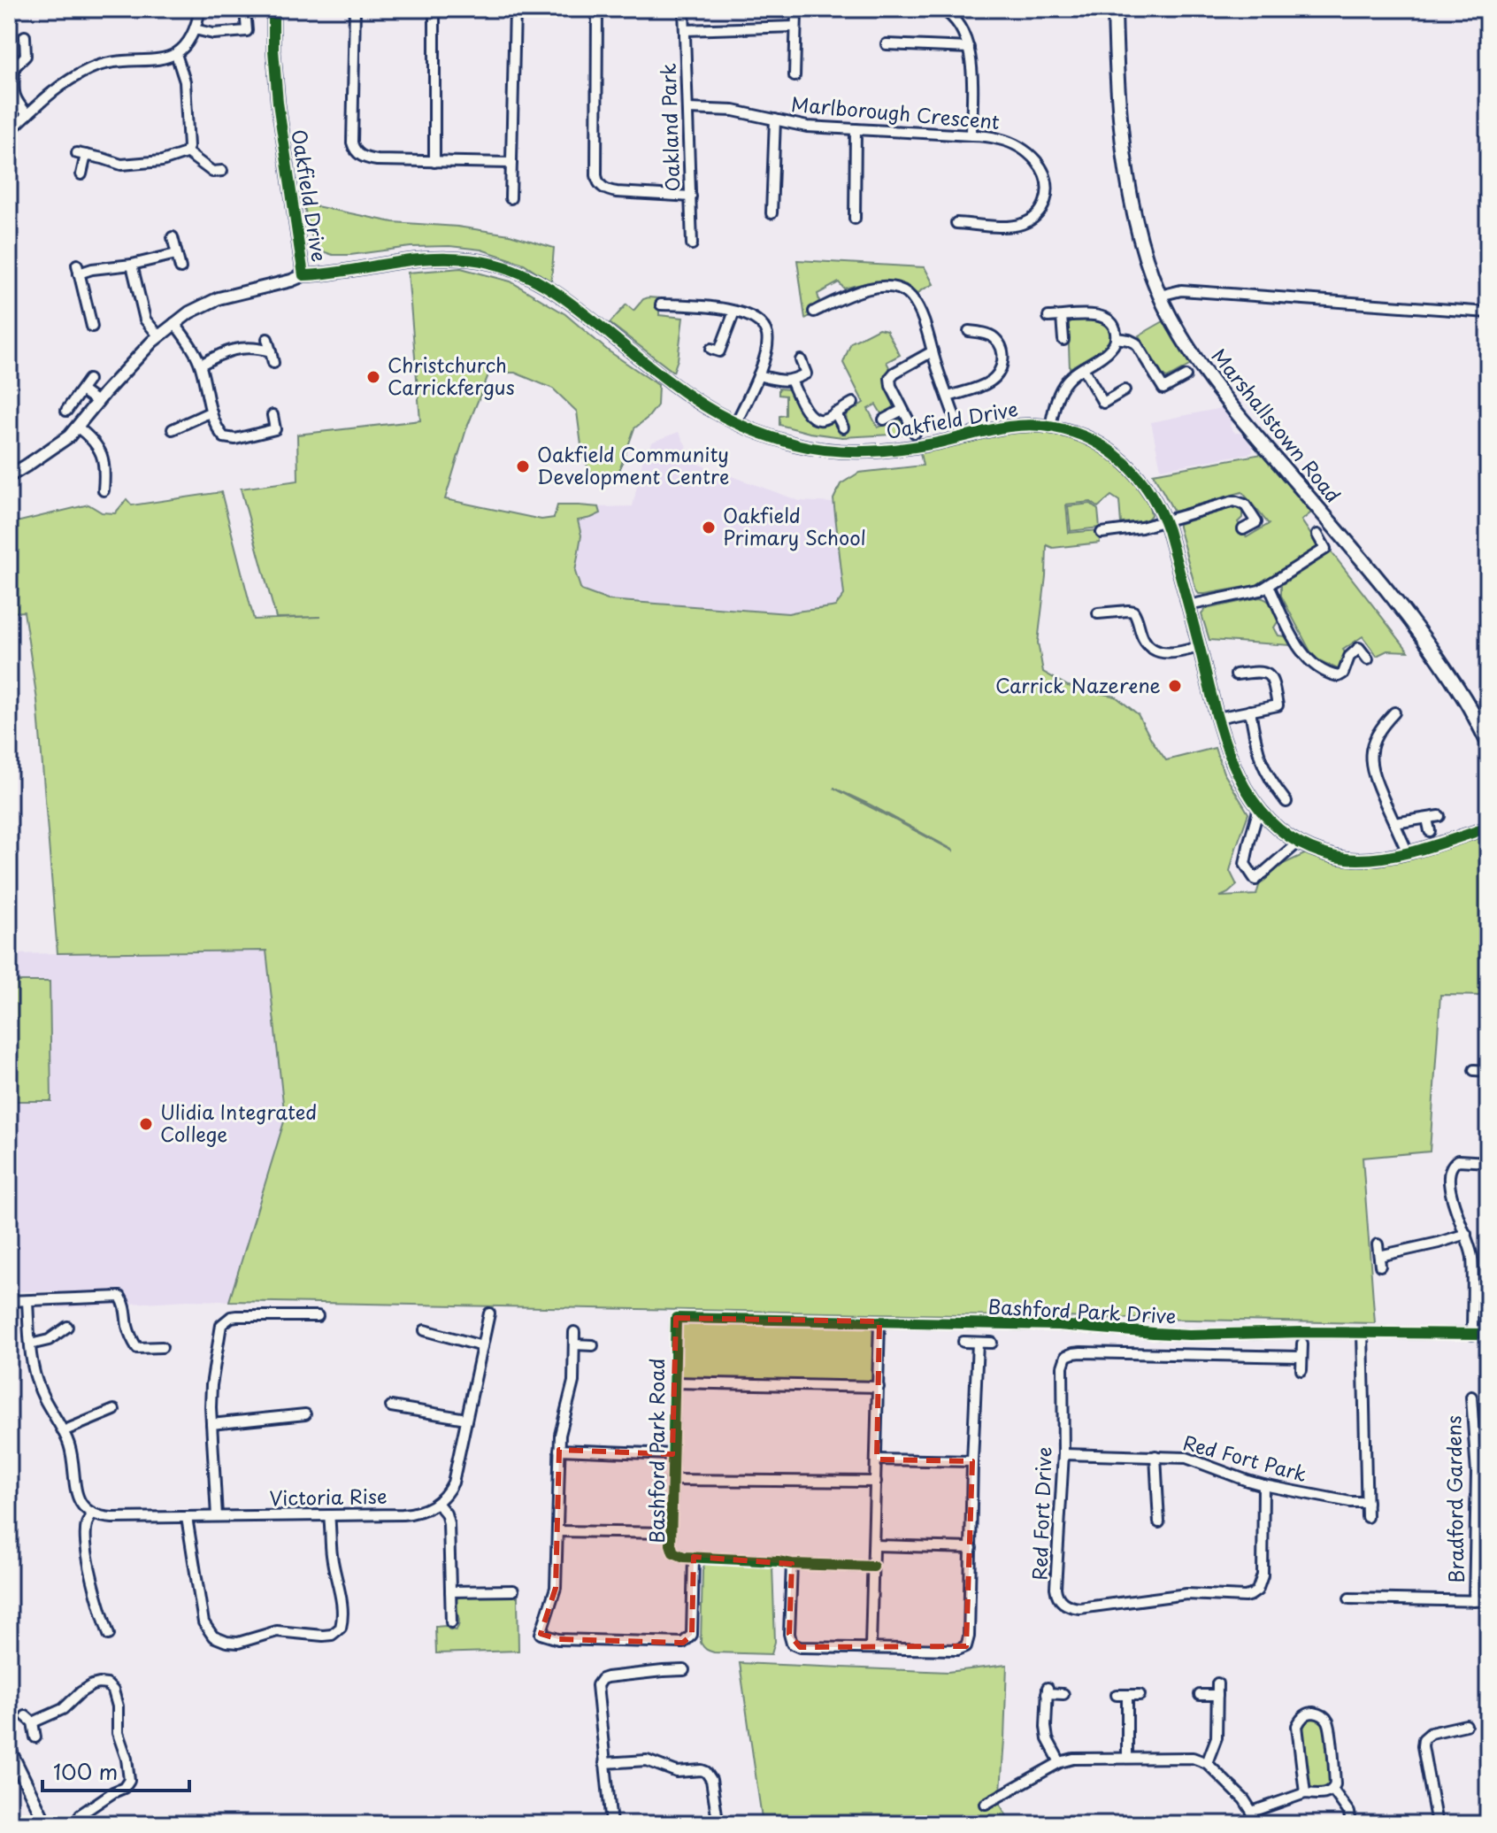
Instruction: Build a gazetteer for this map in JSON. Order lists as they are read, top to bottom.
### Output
{
  "streets": {
    "main road": ["Marshallstown Road"],
    "street": [
      "Marlborough Crescent",
      "Oakland Park",
      "Oakfield Drive",
      "Bashford Park Drive",
      "Bashford Park Road",
      "Red Fort Park",
      "Victoria Rise",
      "Bradford Gardens",
      "Red Fort Drive"
    ]
  },
  "crossings": [
    ["Marlborough Crescent", "Oakland Park"],
    ["Bashford Park Drive", "Bashford Park Road"],
    ["Red Fort Park", "Red Fort Drive"]
  ],
  "places": [
    "Christchurch Carrickfergus",
    "Oakfield Community Development Centre",
    "Oakfield Primary School",
    "Carrick Nazerene",
    "Ulidia Integrated College"
  ],
  "scale_bar": "100 m"
}
